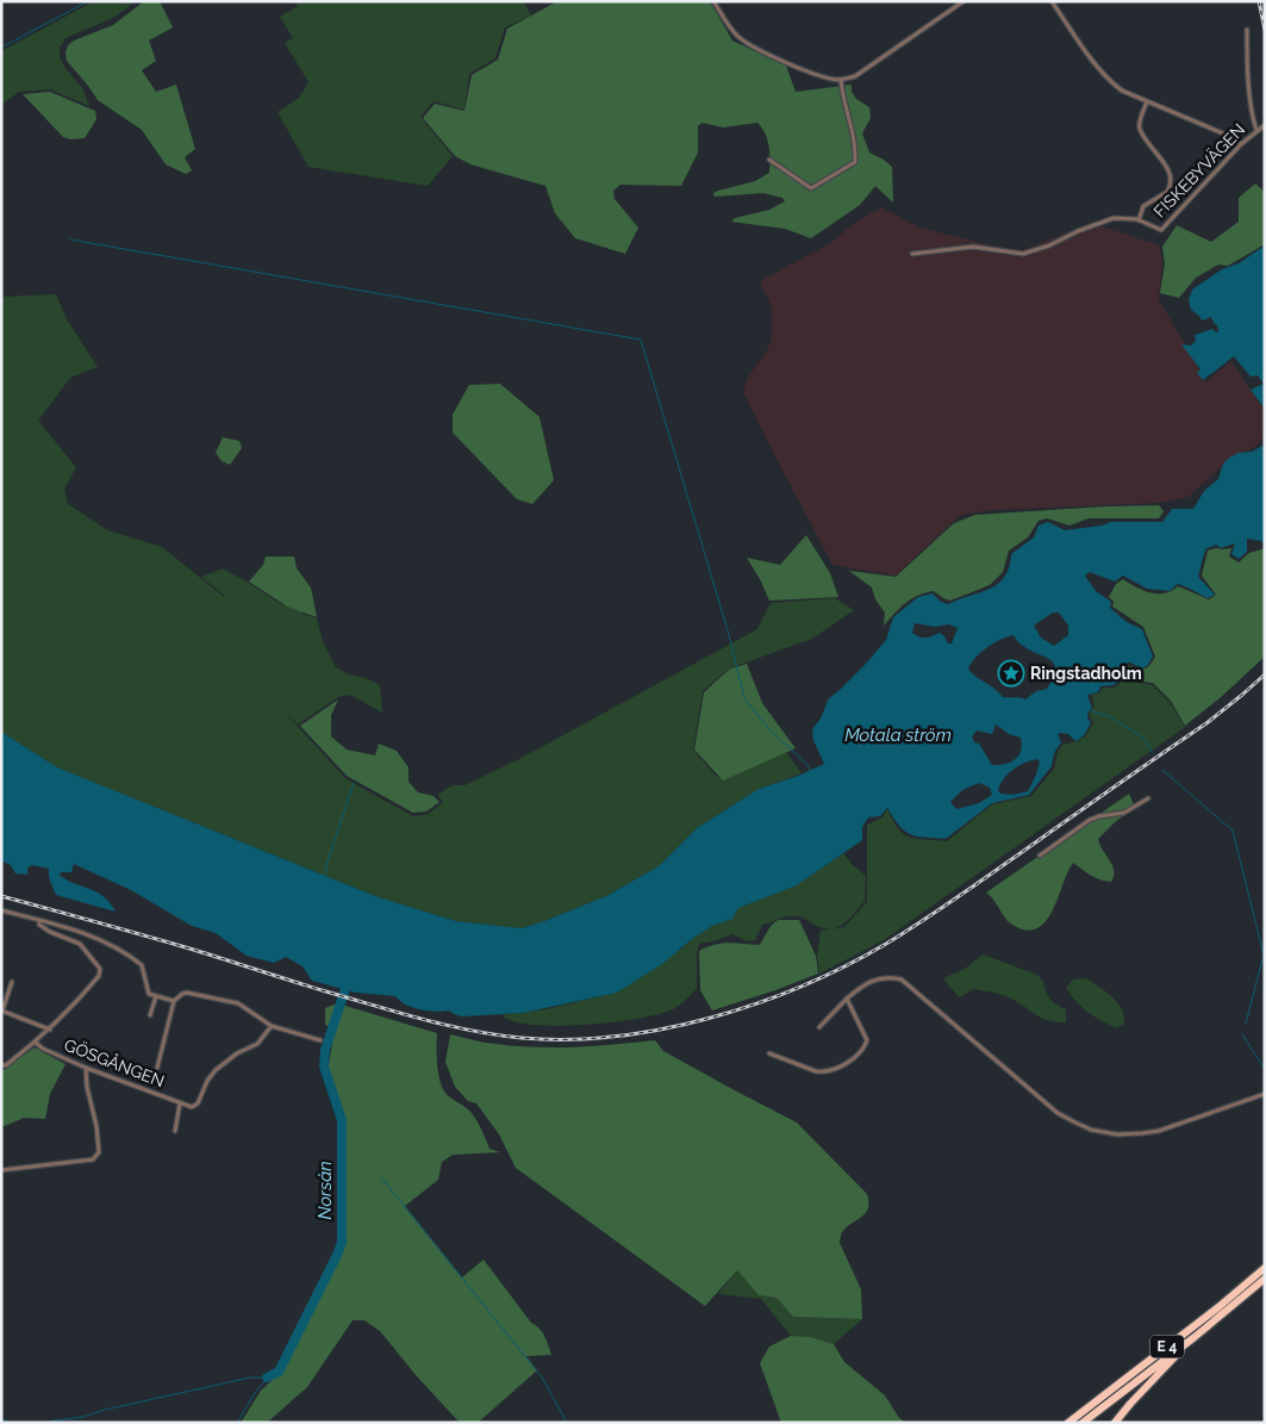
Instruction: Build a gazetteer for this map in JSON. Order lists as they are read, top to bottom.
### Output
{
  "streets": {
    "highway": ["E 4"],
    "street": ["FISKEBYVÄGEN", "GÖSGÅNGEN"]
  },
  "water": ["Motala ström", "Norsån"],
  "places": {
    "place": ["Ringstadholm"]
  }
}
